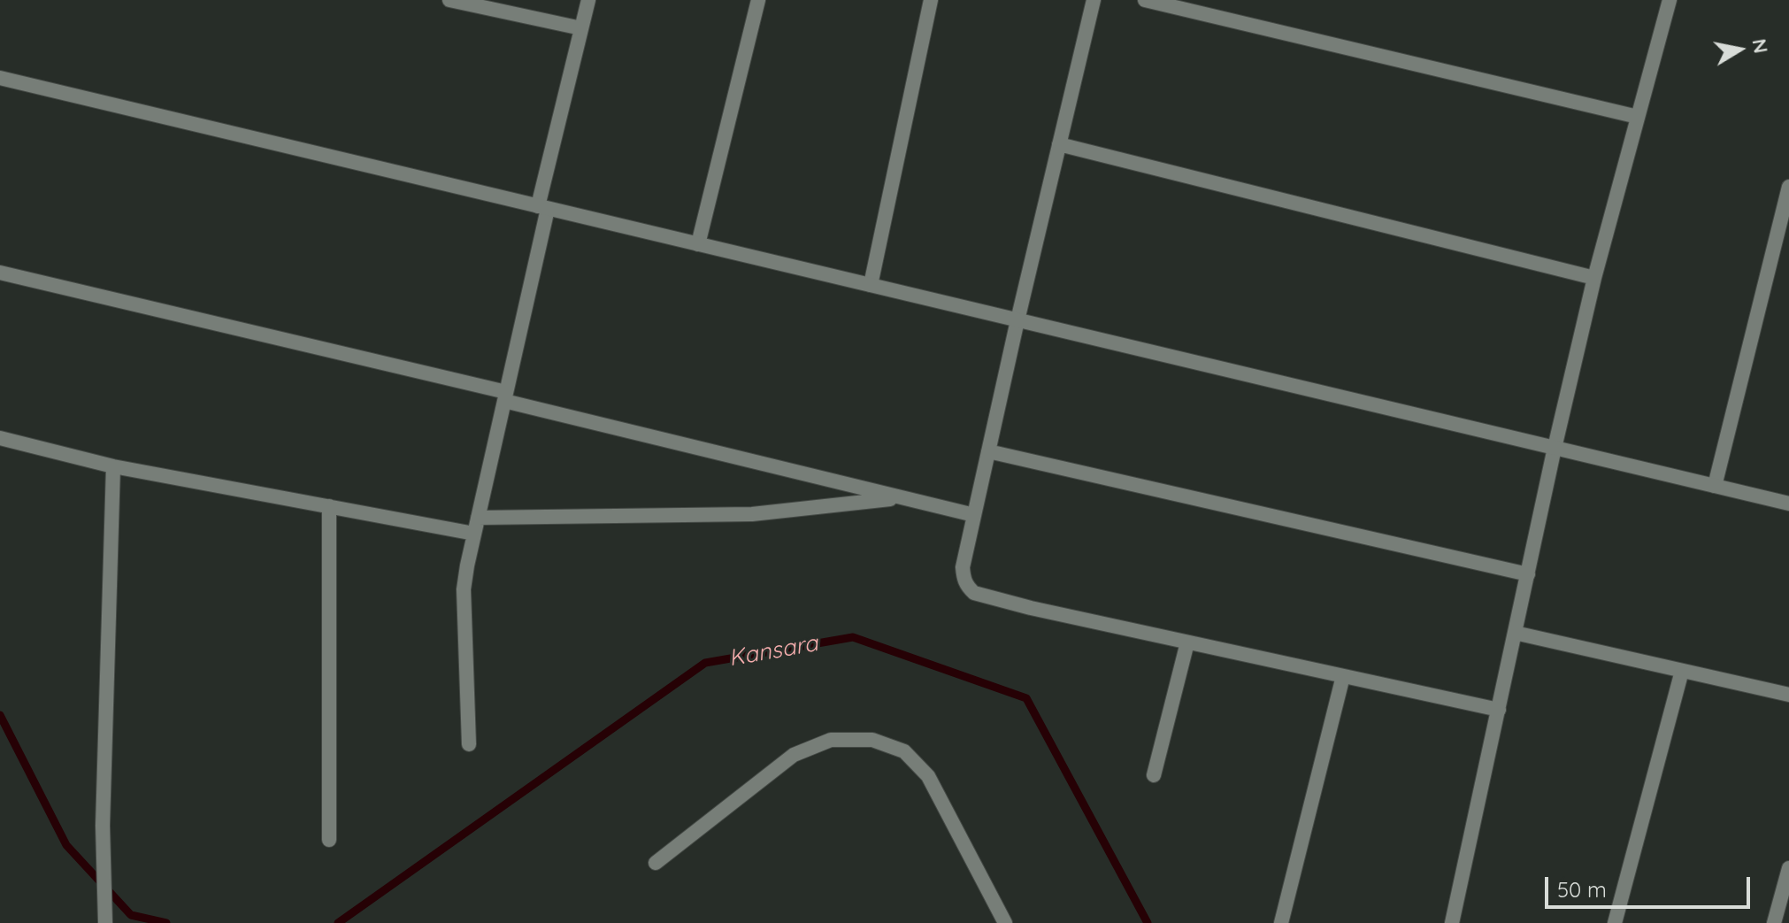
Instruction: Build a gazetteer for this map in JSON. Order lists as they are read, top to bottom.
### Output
{
  "water": ["Kansara"],
  "scale_bar": "50 m",
  "north": "right"
}
